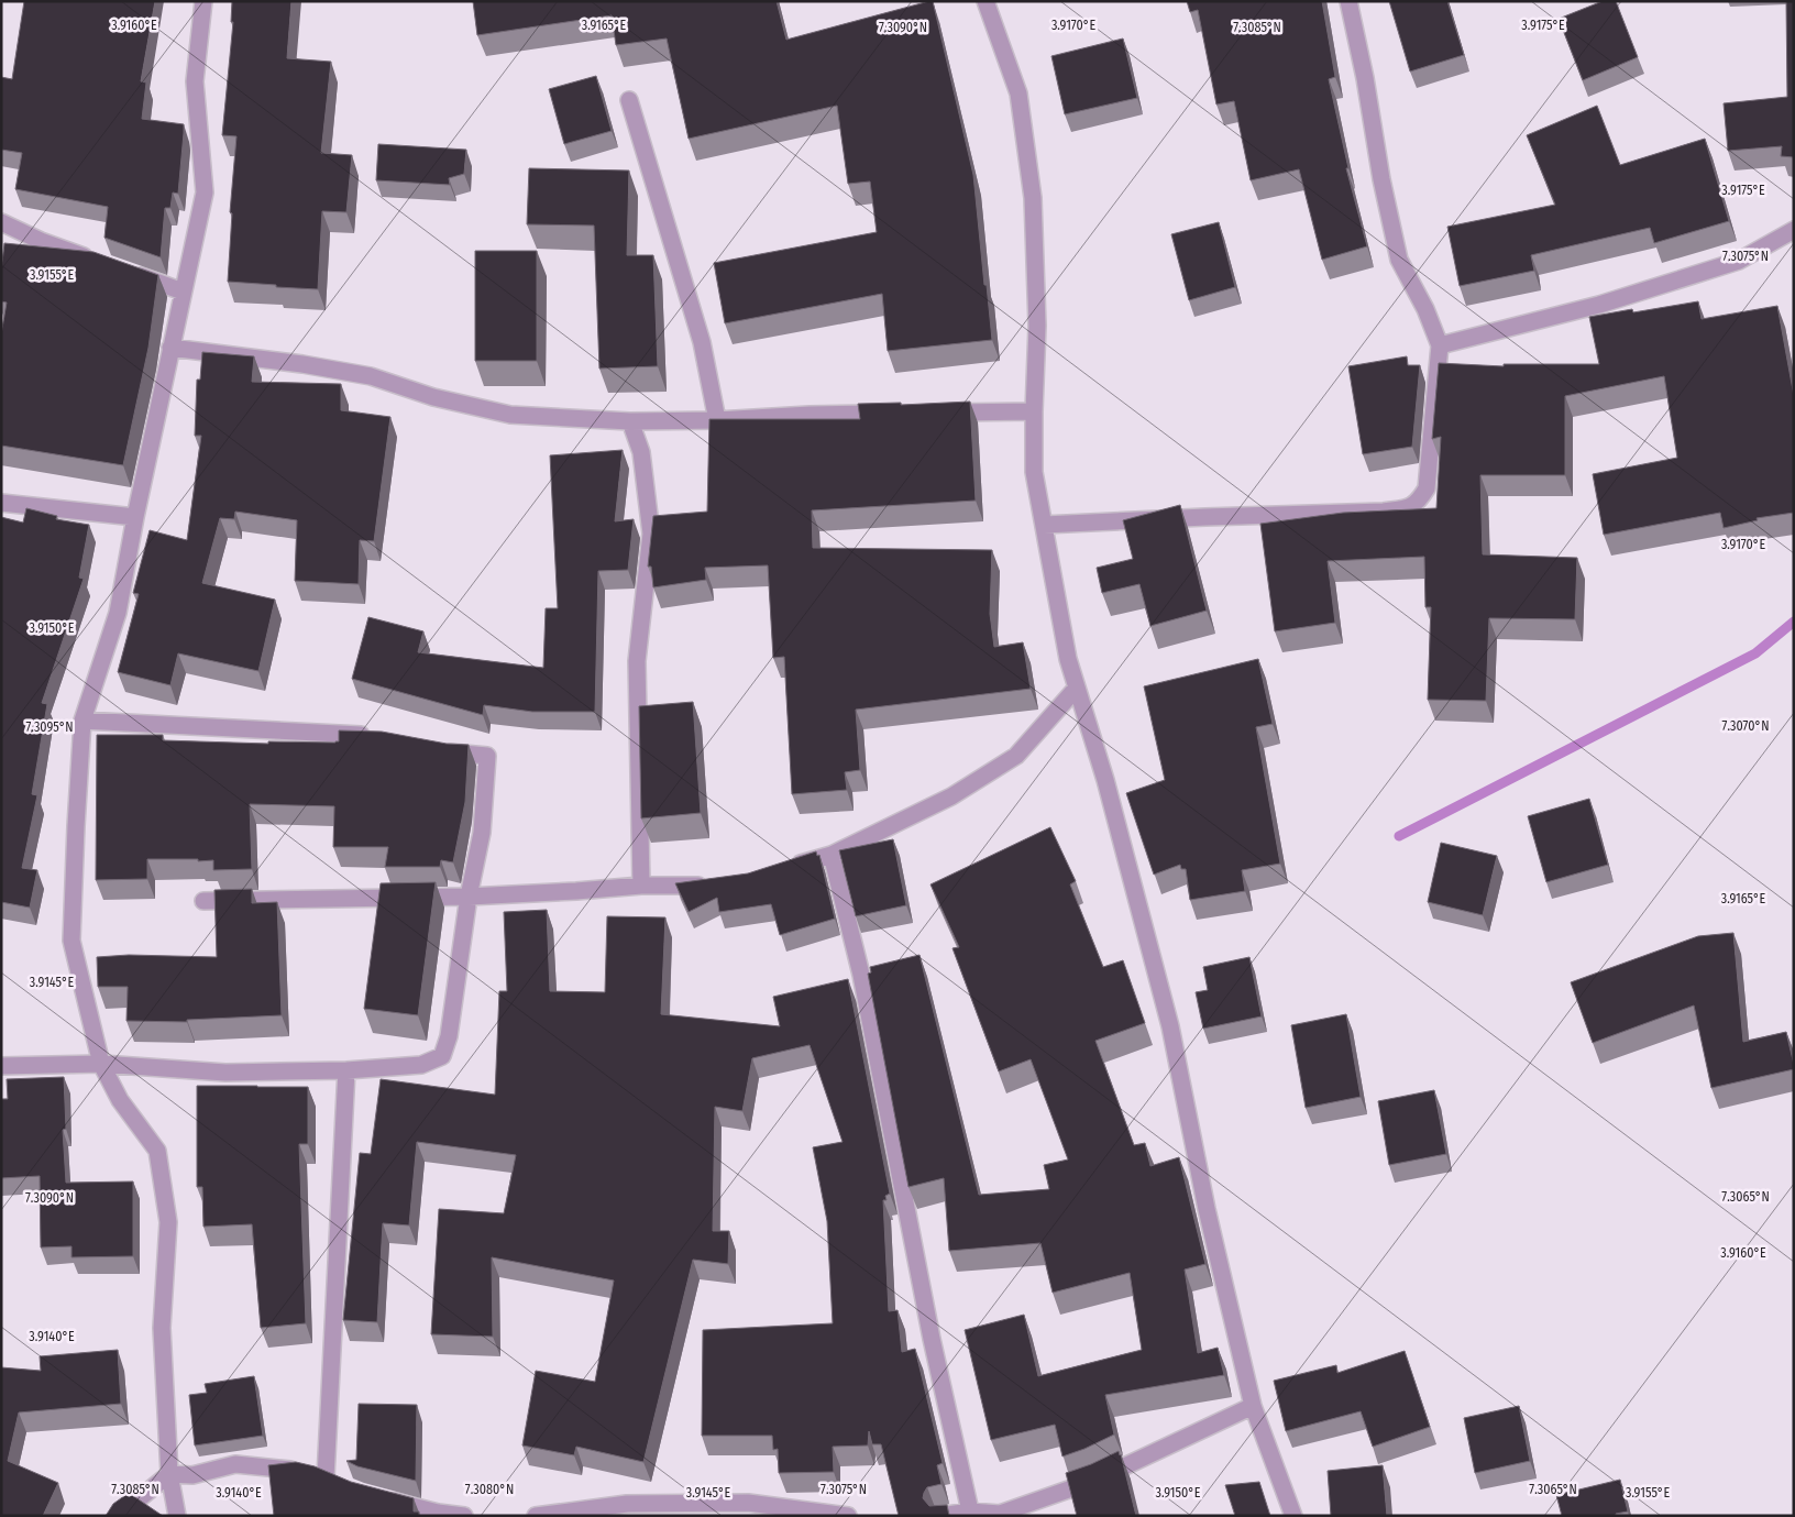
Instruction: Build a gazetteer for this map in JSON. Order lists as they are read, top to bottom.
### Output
{
  "coordinates": [
    "3.9160°E",
    "3.9165°E",
    "3.9170°E",
    "3.9175°E",
    "7.3090°N",
    "7.3085°N",
    "7.3075°N",
    "3.9155°E",
    "3.9150°E",
    "7.3070°N",
    "7.3095°N",
    "3.9145°E",
    "7.3065°N",
    "3.9140°E",
    "7.3080°N"
  ]
}
